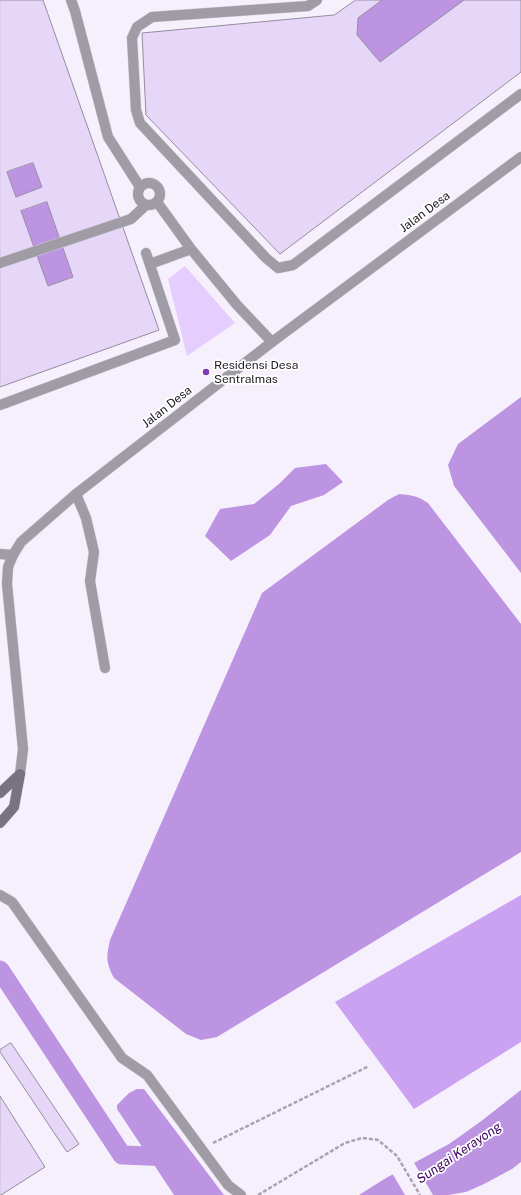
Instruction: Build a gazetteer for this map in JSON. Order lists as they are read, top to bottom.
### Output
{
  "streets": {
    "main road": ["Jalan Desa"]
  },
  "water": ["Sungai Kerayong"],
  "places": ["Residensi Desa Sentralmas"]
}
